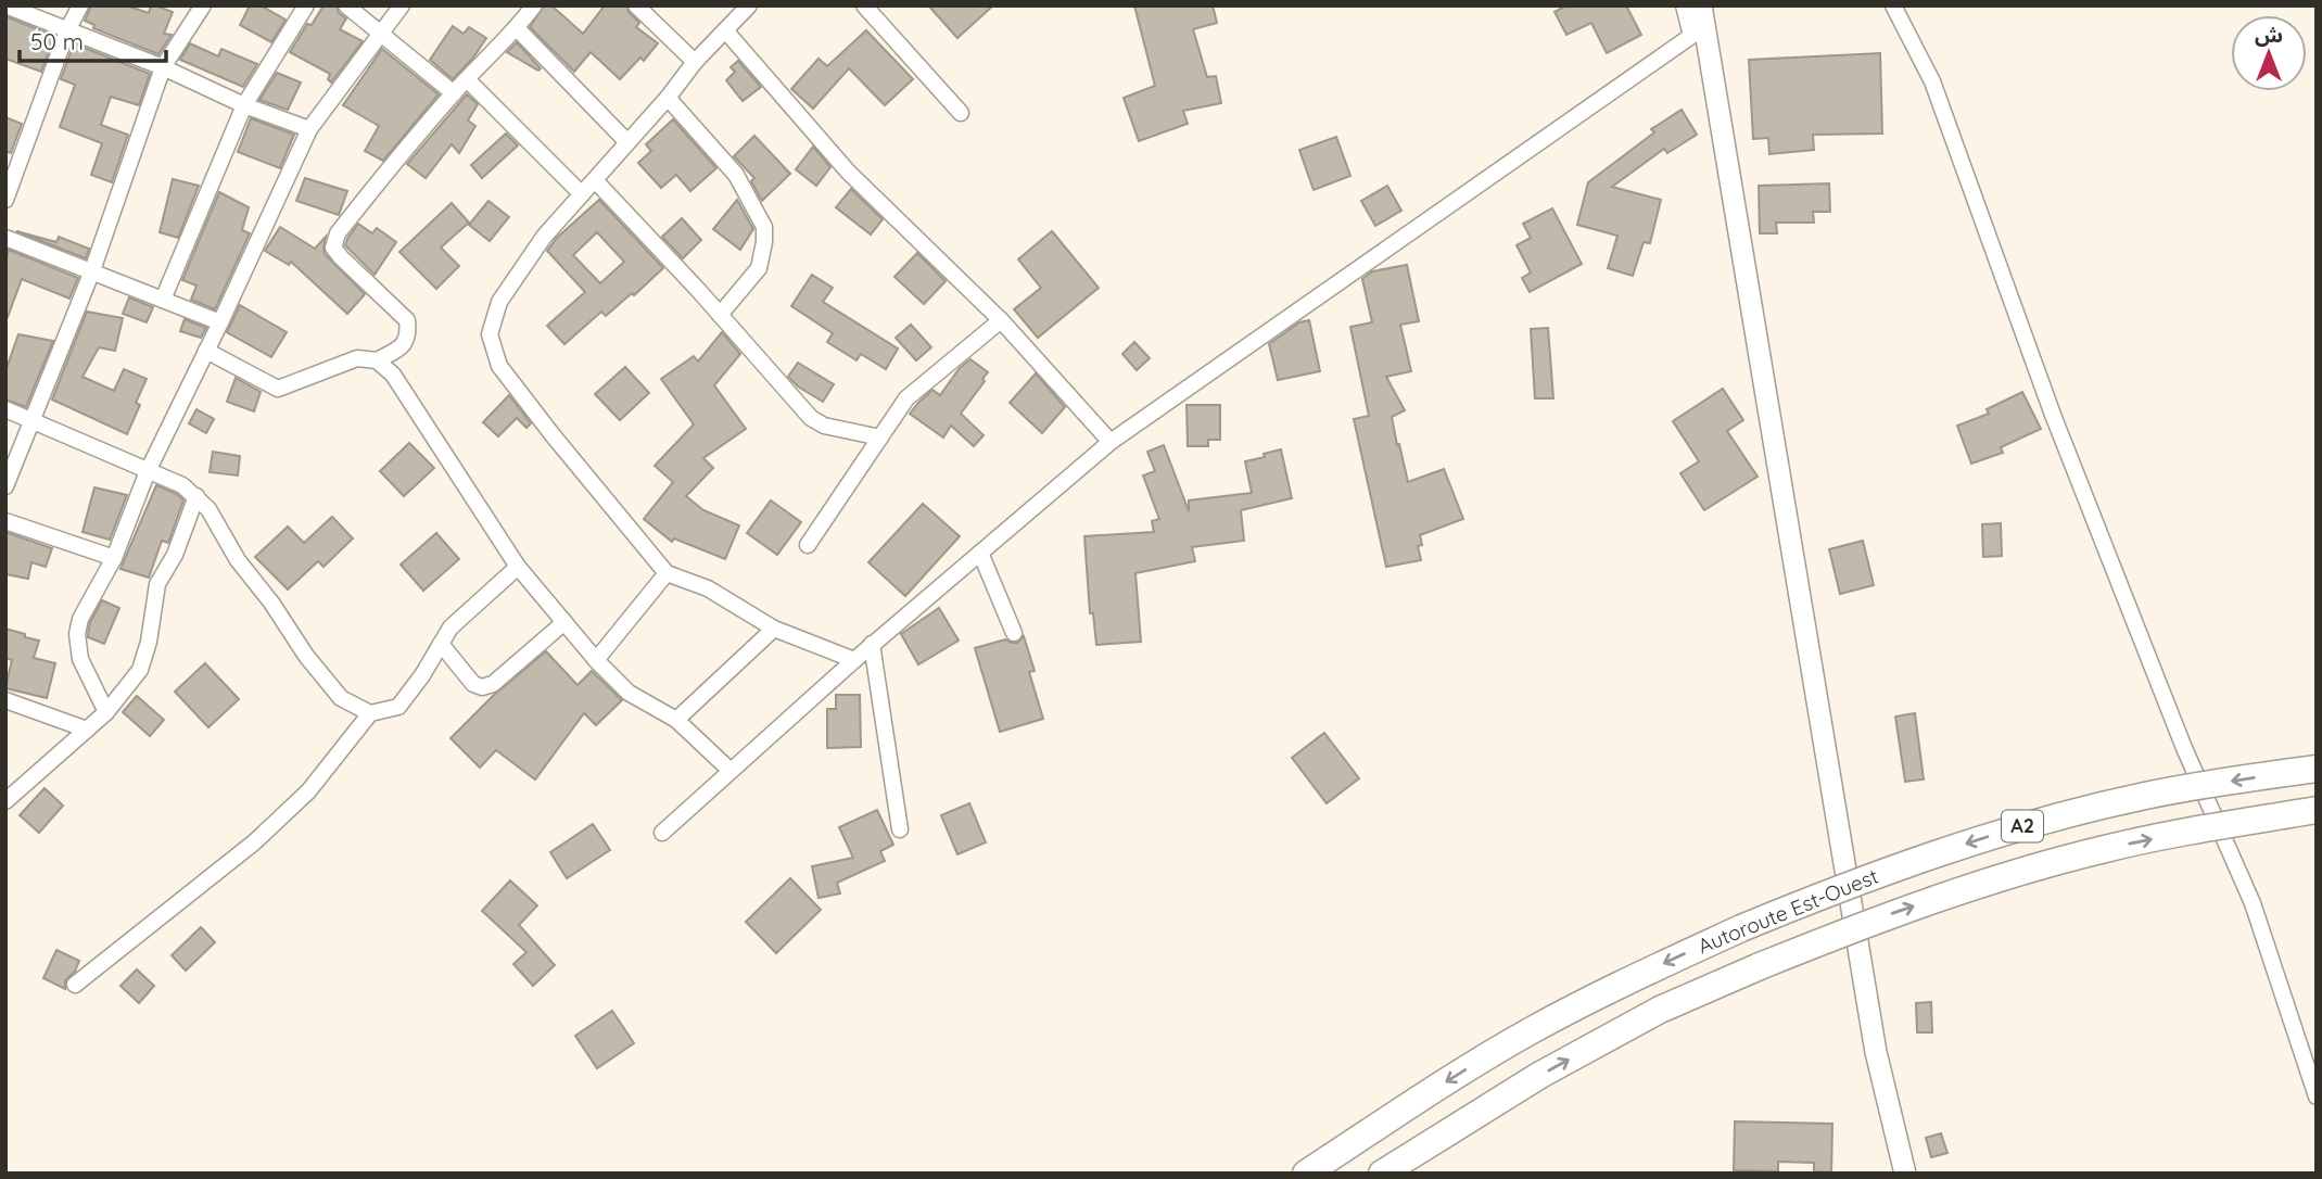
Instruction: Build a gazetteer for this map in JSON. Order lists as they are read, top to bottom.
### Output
{
  "streets": {
    "highway": ["A2", "Autoroute Est-Ouest"]
  },
  "scale_bar": "50 m",
  "north": "top"
}
